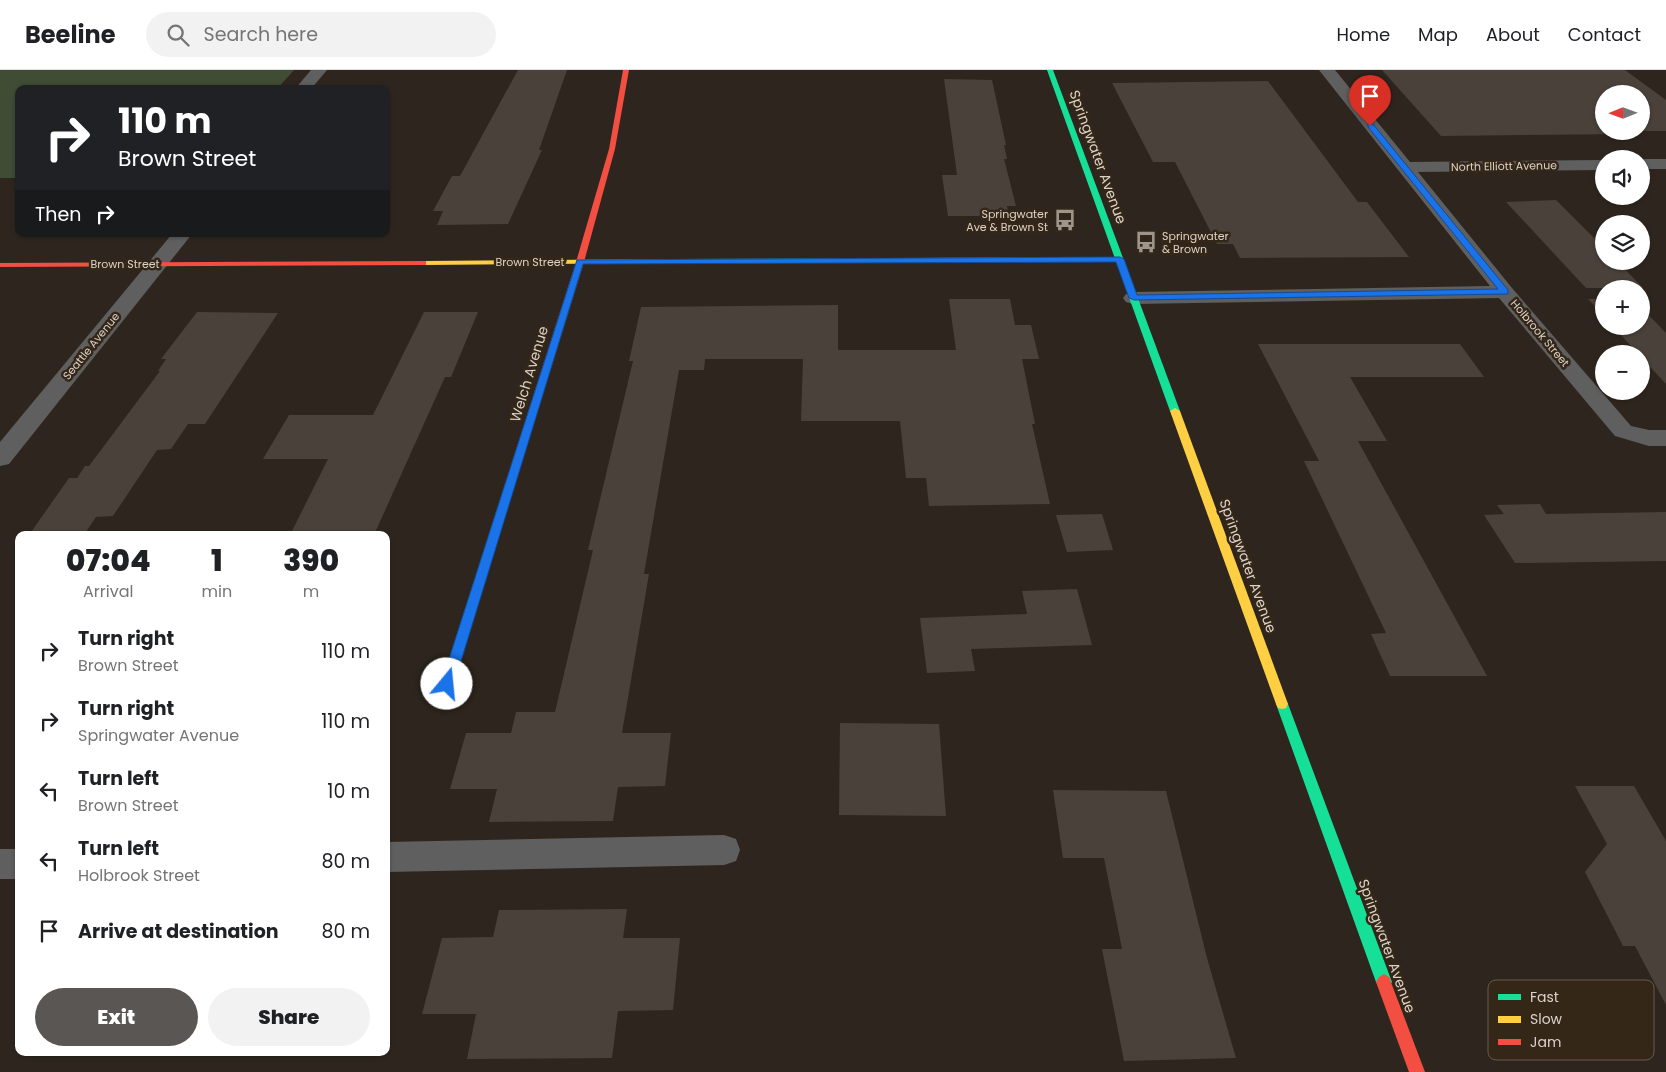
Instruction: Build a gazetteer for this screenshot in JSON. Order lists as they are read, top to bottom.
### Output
{
  "streets": {
    "street": [
      "Springwater Avenue",
      "North Elliott Avenue",
      "Brown Street",
      "Holbrook Street",
      "Seattle Avenue",
      "Welch Avenue"
    ]
  },
  "crossings": [
    ["Springwater Avenue", "Brown Street"],
    ["North Elliott Avenue", "Holbrook Street"],
    ["Brown Street", "Seattle Avenue"],
    ["Brown Street", "Welch Avenue"]
  ],
  "places": {
    "bus stop": ["Springwater Ave & Brown St", "Springwater & Brown"]
  },
  "legend": ["Fast", "Slow", "Jam"],
  "north": "left",
  "page": {
    "header": "Beeline",
    "search": "Search here",
    "nav": [
      "Home",
      "Map",
      "About",
      "Contact"
    ],
    "map_buttons": ["+", "−"],
    "turn": ["110 m", "Brown Street"],
    "then": "Then",
    "eta": [
      "07:04",
      "Arrival",
      "1",
      "min",
      "390",
      "m"
    ],
    "list": [
      {
        "name": "Turn right",
        "note": "Brown Street",
        "value": "110 m"
      },
      {
        "name": "Turn right",
        "note": "Springwater Avenue",
        "value": "110 m"
      },
      {
        "name": "Turn left",
        "note": "Brown Street",
        "value": "10 m"
      },
      {
        "name": "Turn left",
        "note": "Holbrook Street",
        "value": "80 m"
      },
      {
        "name": "Arrive at destination",
        "value": "80 m"
      }
    ],
    "buttons": ["Exit", "Share"]
  }
}
